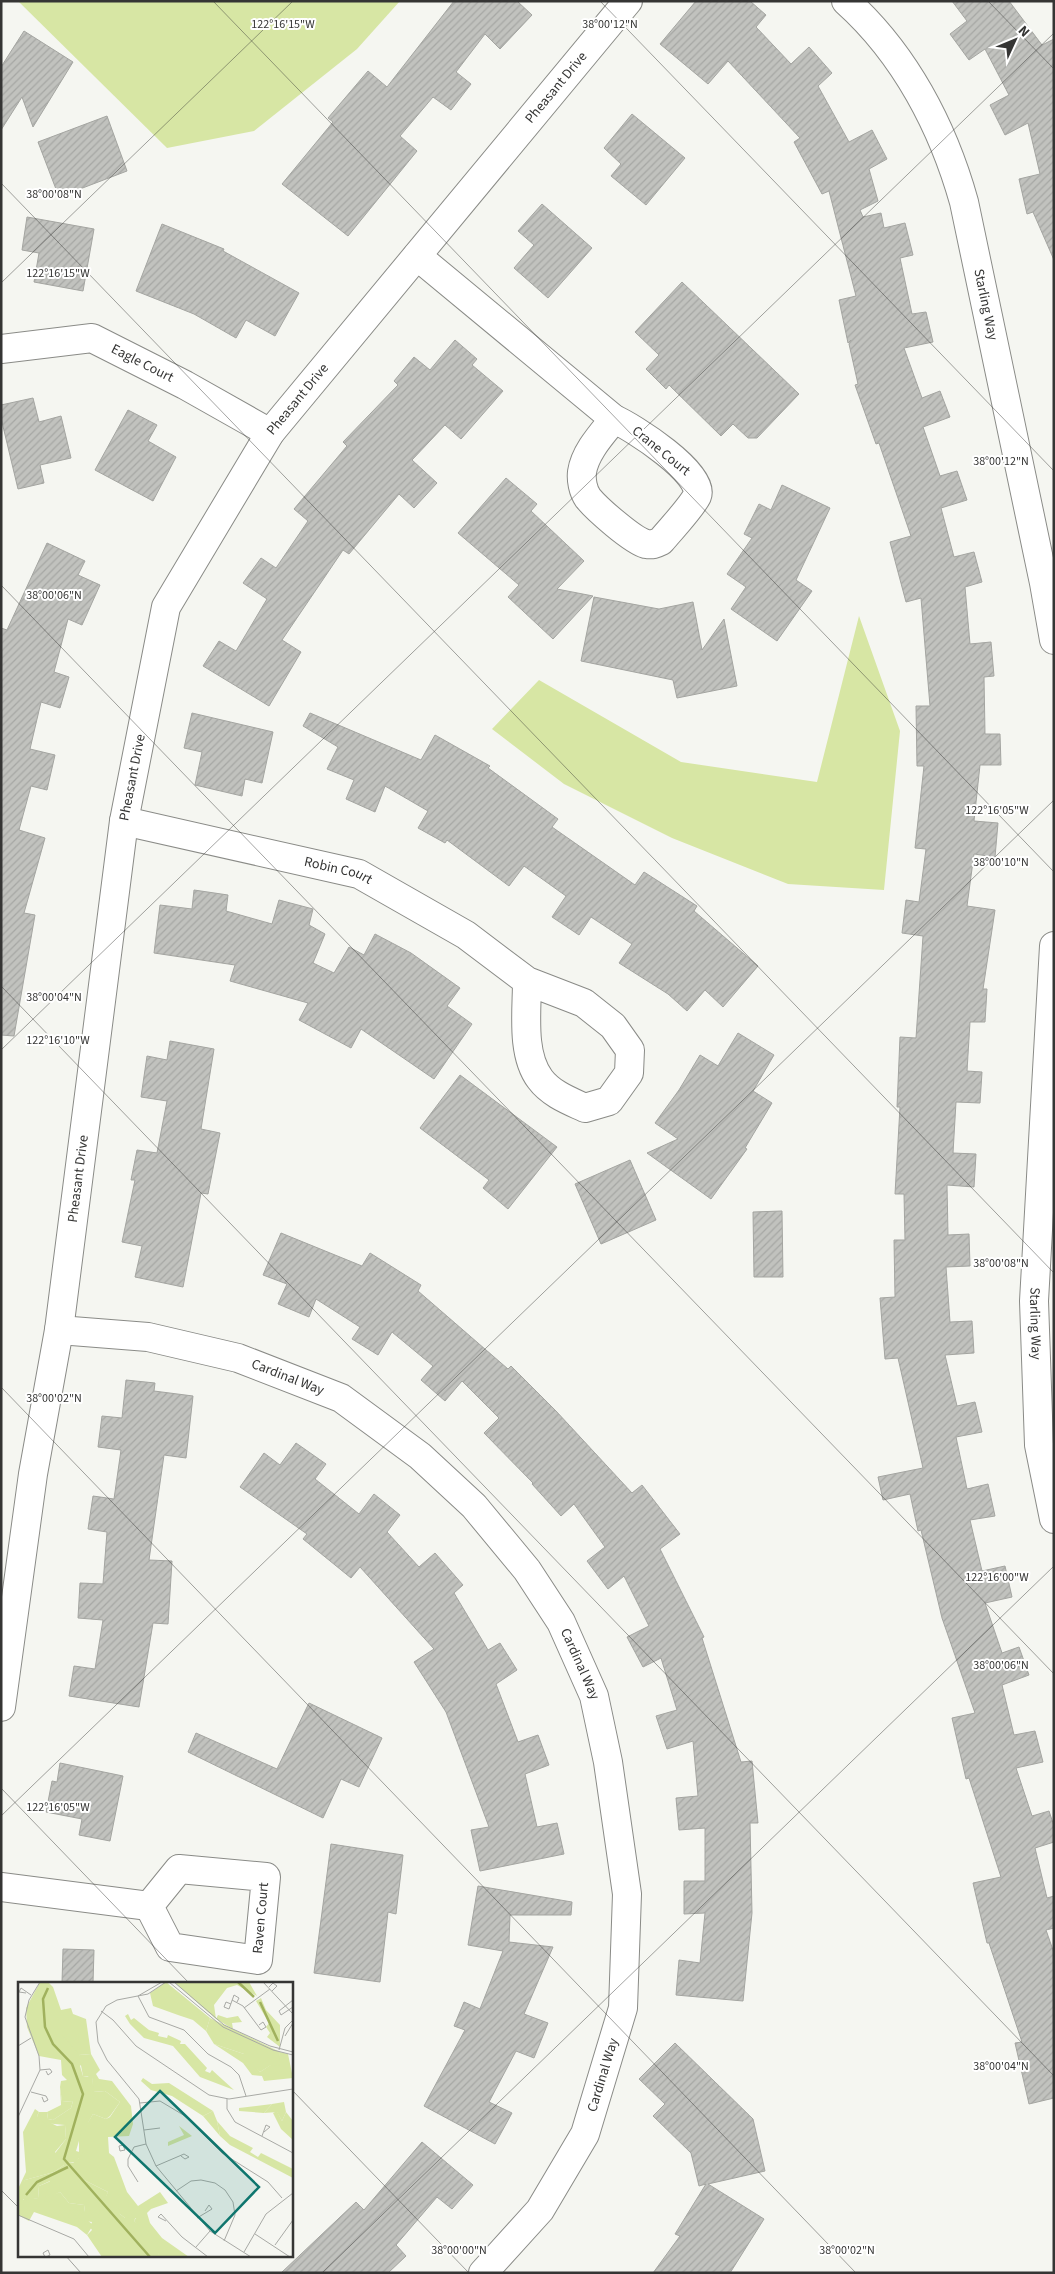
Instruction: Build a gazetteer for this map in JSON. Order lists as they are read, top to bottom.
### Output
{
  "streets": {
    "street": [
      "Pheasant Drive",
      "Starling Way",
      "Eagle Court",
      "Crane Court",
      "Robin Court",
      "Cardinal Way",
      "Raven Court"
    ]
  },
  "crossings": [
    ["Pheasant Drive", "Eagle Court"],
    ["Pheasant Drive", "Crane Court"],
    ["Pheasant Drive", "Robin Court"],
    ["Pheasant Drive", "Cardinal Way"]
  ],
  "north": "top right",
  "coordinates": [
    "122°16'15\"W",
    "38°00'12\"N",
    "38°00'08\"N",
    "38°00'06\"N",
    "122°16'05\"W",
    "38°00'10\"N",
    "38°00'04\"N",
    "122°16'10\"W",
    "38°00'02\"N",
    "122°16'00\"W",
    "38°00'00\"N"
  ]
}
